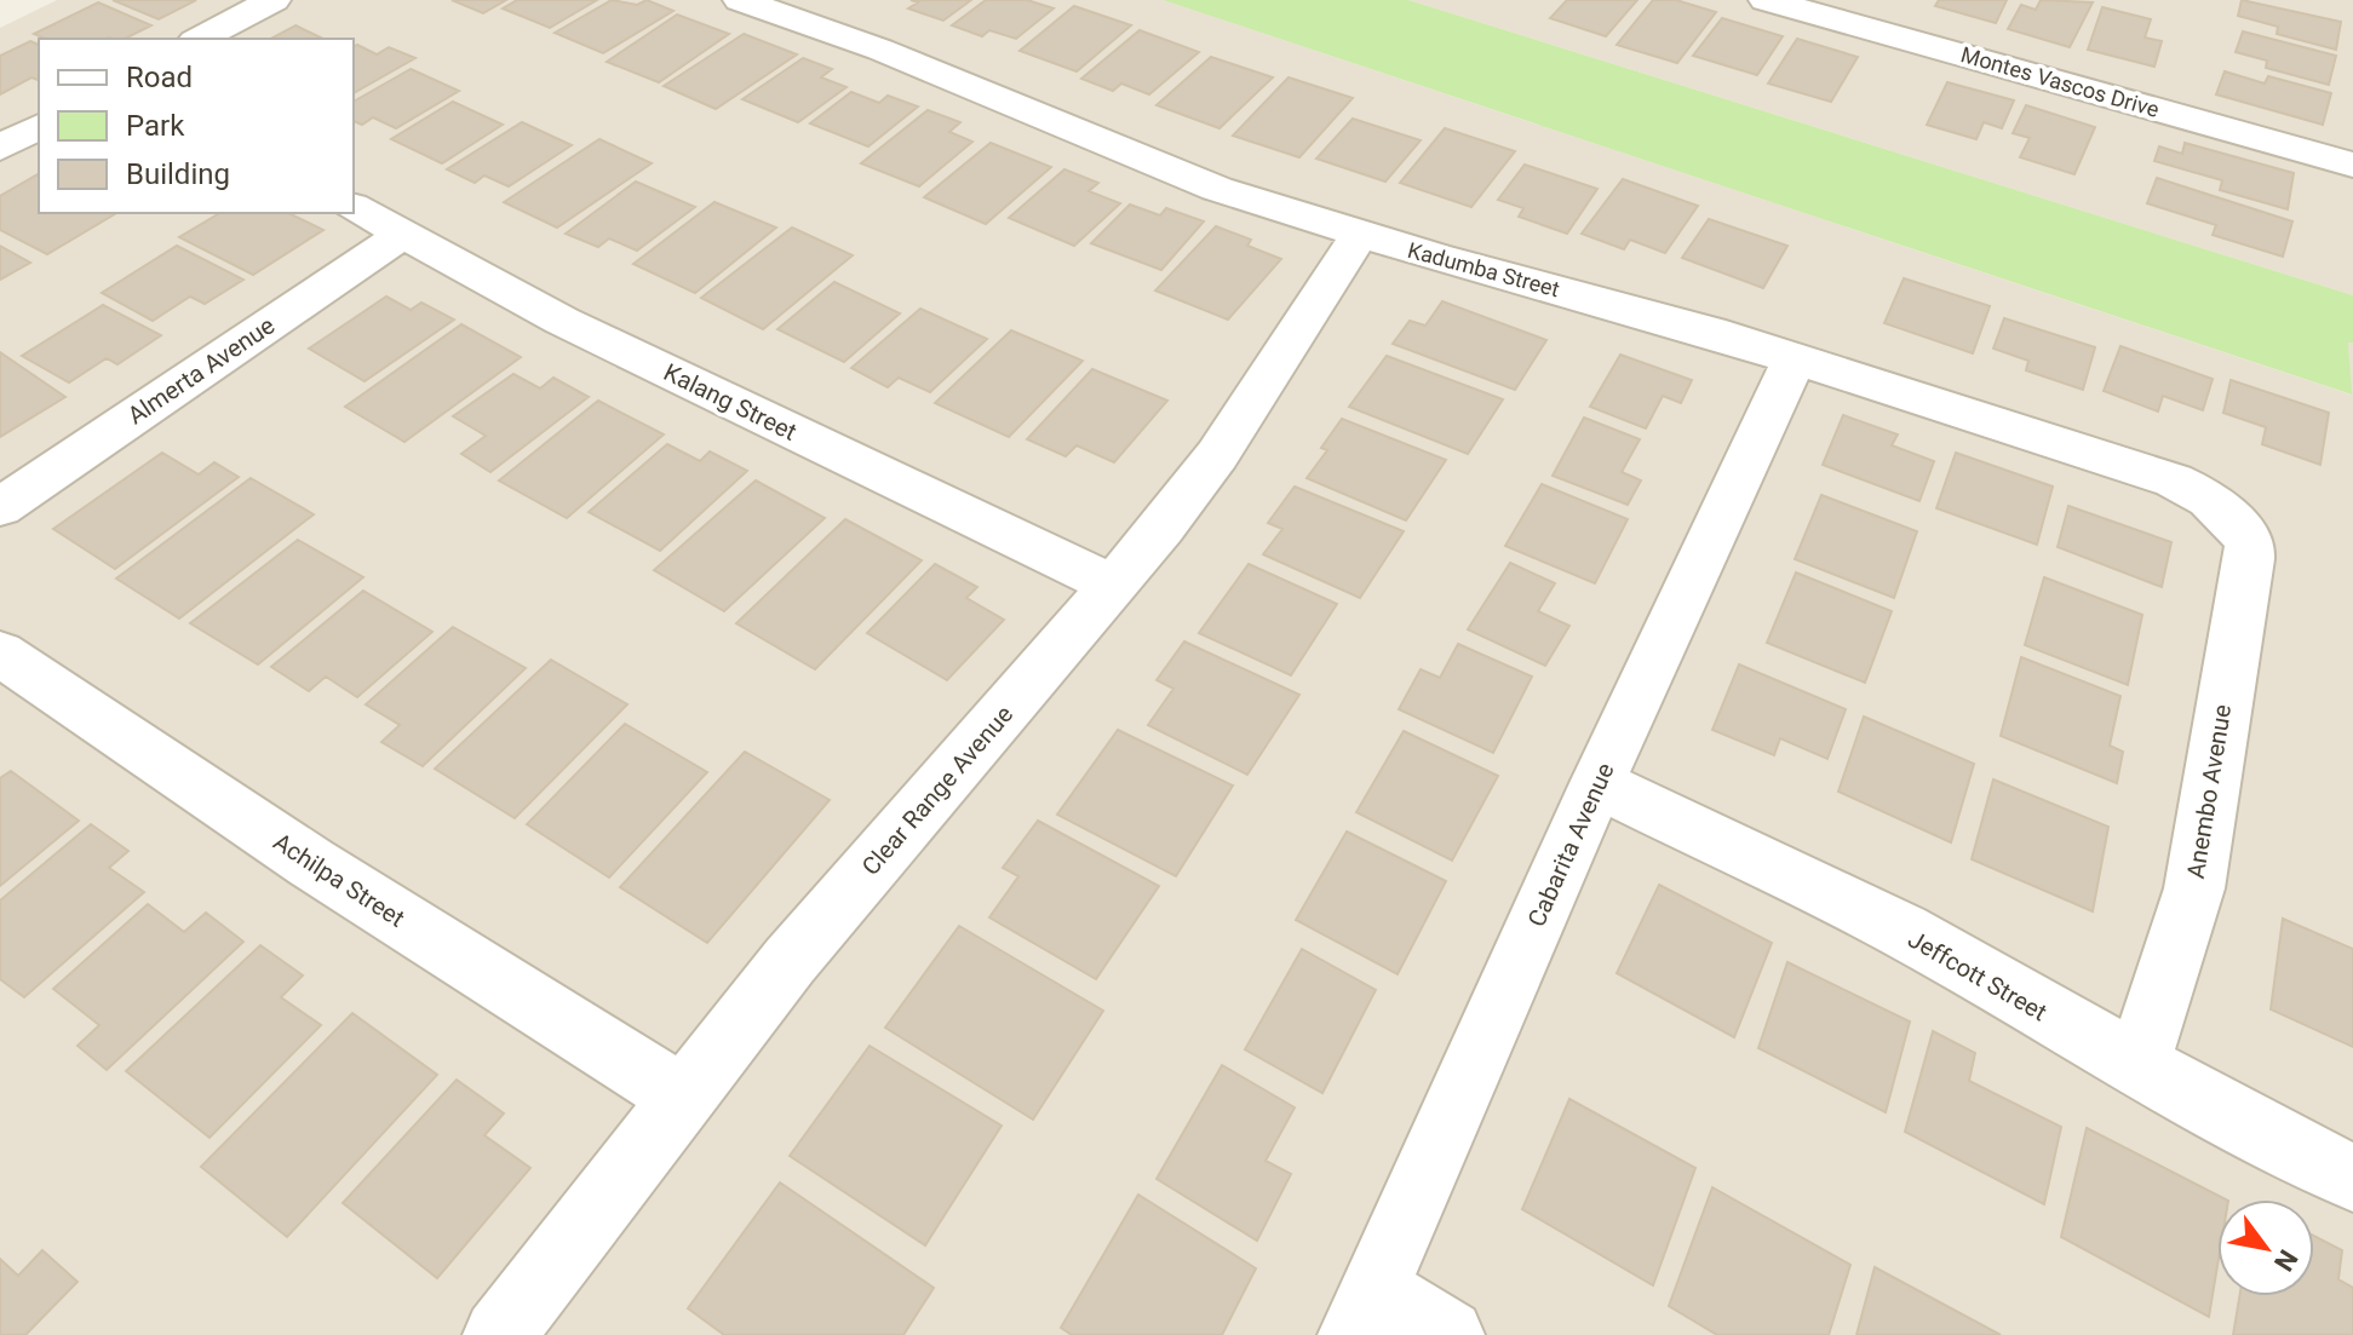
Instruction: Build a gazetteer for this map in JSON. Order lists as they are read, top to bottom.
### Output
{
  "streets": {
    "street": [
      "Montes Vascos Drive",
      "Kadumba Street",
      "Almerta Avenue",
      "Kalang Street",
      "Clear Range Avenue",
      "Anembo Avenue",
      "Cabarita Avenue",
      "Achilpa Street",
      "Jeffcott Street"
    ]
  },
  "crossings": [
    ["Kadumba Street", "Clear Range Avenue"],
    ["Kadumba Street", "Anembo Avenue"],
    ["Kadumba Street", "Cabarita Avenue"],
    ["Almerta Avenue", "Kalang Street"],
    ["Kalang Street", "Clear Range Avenue"],
    ["Clear Range Avenue", "Achilpa Street"],
    ["Anembo Avenue", "Jeffcott Street"],
    ["Cabarita Avenue", "Jeffcott Street"]
  ],
  "legend": ["Road", "Park", "Building"],
  "north": "bottom right"
}
